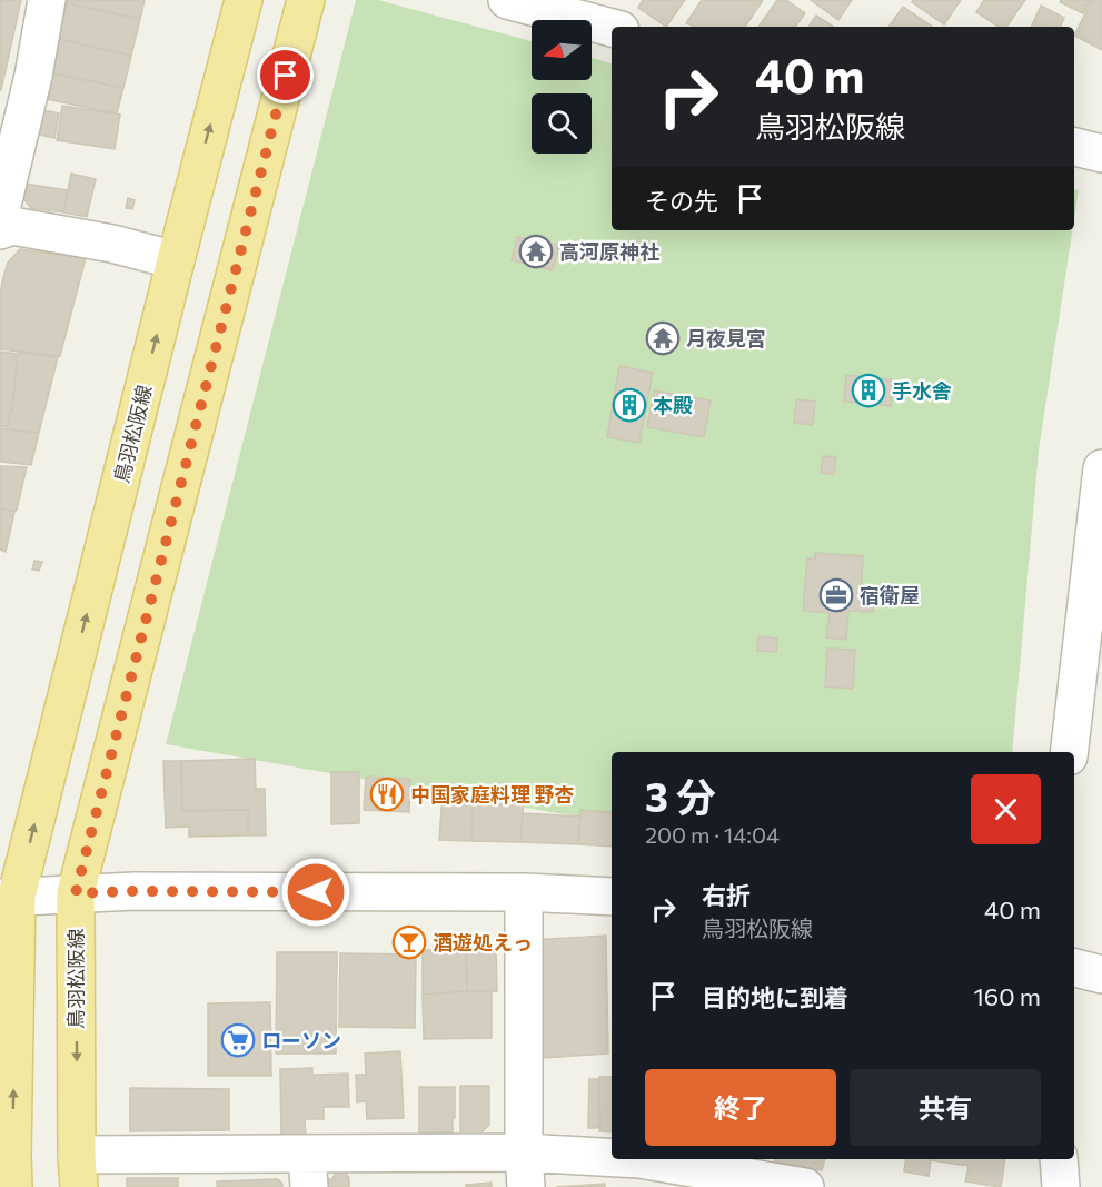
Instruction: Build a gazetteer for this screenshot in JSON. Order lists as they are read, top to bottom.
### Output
{
  "streets": {
    "main road": ["鳥羽松阪線"]
  },
  "places": {
    "temple": ["高河原神社", "月夜見宮"],
    "building": ["手水舎", "本殿"],
    "office": ["宿衛屋"],
    "restaurant": ["中国家庭料理 野杏"],
    "bar": ["酒遊処えっ"],
    "supermarket": ["ローソン"]
  },
  "north": "left",
  "page": {
    "turn": ["40 m", "鳥羽松阪線"],
    "then": "その先",
    "heading": ["3 分", "200 m · 14:04"],
    "list": [
      {
        "name": "右折",
        "note": "鳥羽松阪線",
        "value": "40 m"
      },
      {
        "name": "目的地に到着",
        "value": "160 m"
      }
    ],
    "buttons": ["終了", "共有"]
  }
}
